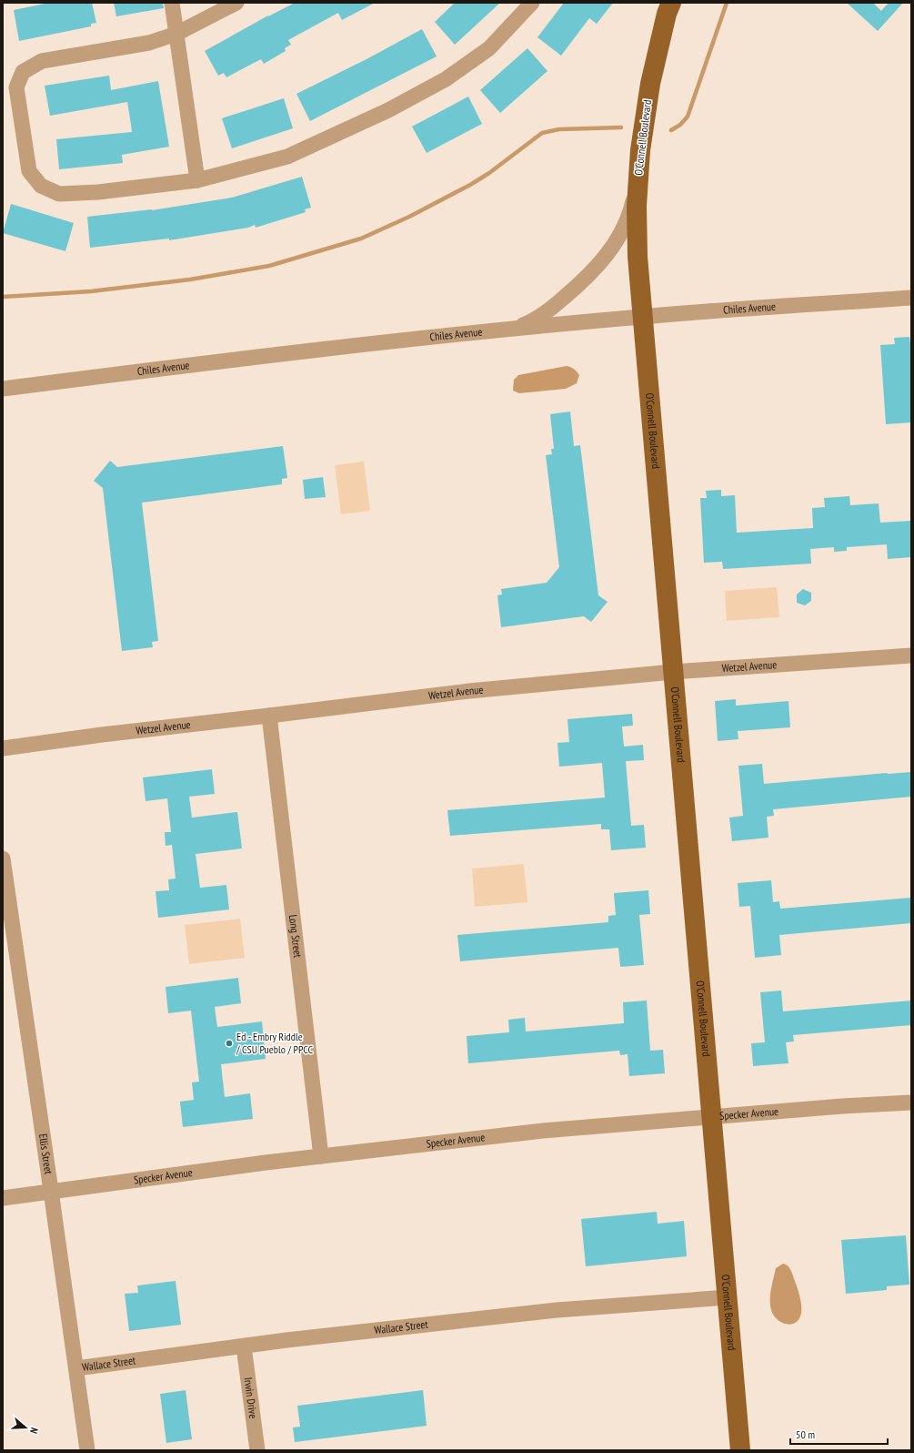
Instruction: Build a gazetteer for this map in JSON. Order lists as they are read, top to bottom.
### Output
{
  "streets": {
    "main road": ["O'Connell Boulevard"],
    "street": [
      "Chiles Avenue",
      "Wetzel Avenue",
      "Long Street",
      "Specker Avenue",
      "Ellis Street",
      "Wallace Street",
      "Irwin Drive"
    ]
  },
  "crossings": [
    ["O'Connell Boulevard", "Chiles Avenue"],
    ["O'Connell Boulevard", "Wetzel Avenue"],
    ["O'Connell Boulevard", "Specker Avenue"],
    ["O'Connell Boulevard", "Wallace Street"],
    ["Wetzel Avenue", "Long Street"],
    ["Long Street", "Specker Avenue"],
    ["Specker Avenue", "Ellis Street"],
    ["Ellis Street", "Wallace Street"],
    ["Wallace Street", "Irwin Drive"]
  ],
  "places": ["Ed - Embry Riddle / CSU Pueblo / PPCC"],
  "scale_bar": "50 m",
  "north": "right"
}
